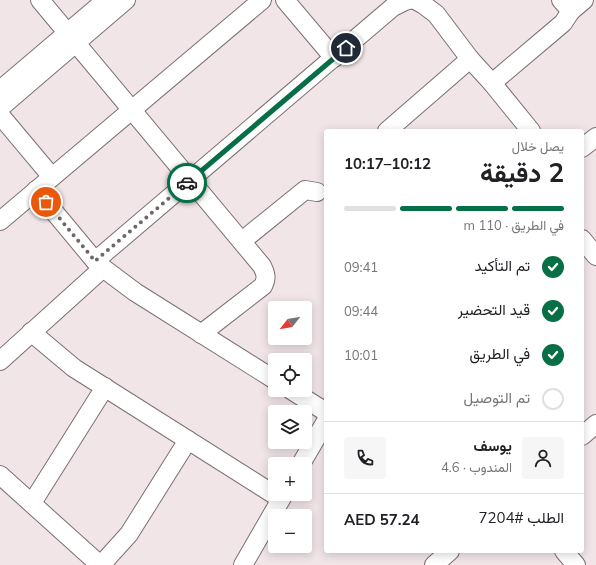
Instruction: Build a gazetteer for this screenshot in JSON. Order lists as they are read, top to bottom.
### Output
{
  "north": "bottom left",
  "page": {
    "heading": ["2 دقيقة", "يصل خلال", "10:12–10:17"],
    "panel": [
      "يوسف",
      "المندوب · 4.6",
      "الطلب #7204",
      "AED 57.24"
    ],
    "bar": "في الطريق · 110 m",
    "list": [
      ["تم التأكيد", "09:41"],
      ["قيد التحضير", "09:44"],
      ["في الطريق", "10:01"],
      "تم التوصيل"
    ],
    "map_buttons": ["+", "−"]
  }
}
